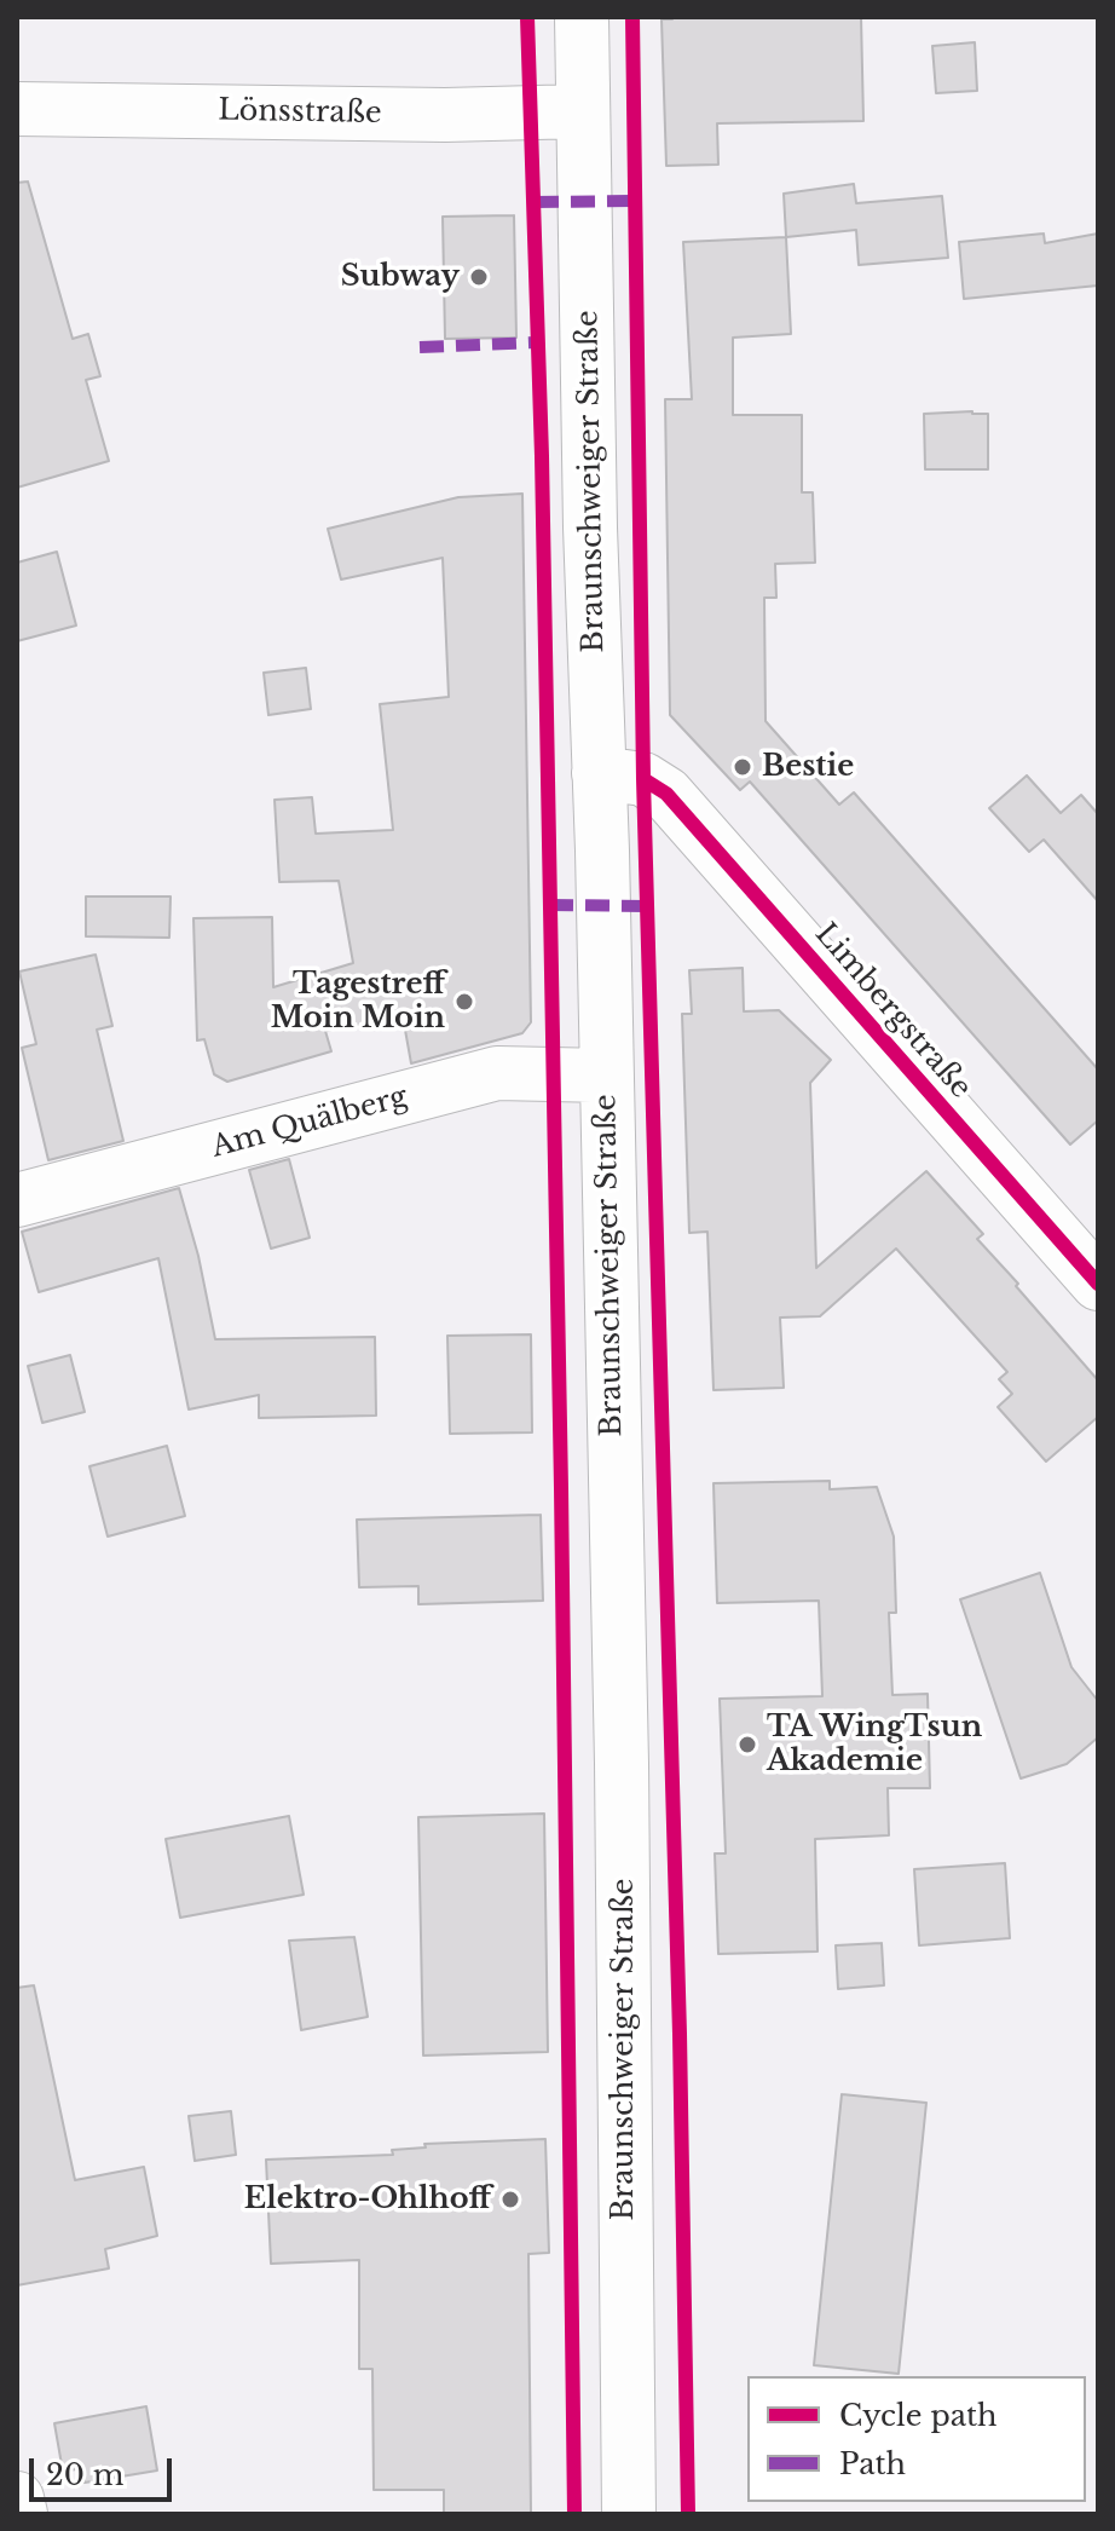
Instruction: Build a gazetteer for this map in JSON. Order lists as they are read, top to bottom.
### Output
{
  "streets": {
    "street": [
      "Lönsstraße",
      "Braunschweiger Straße",
      "Limbergstraße",
      "Am Quälberg"
    ]
  },
  "crossings": [
    ["Lönsstraße", "Braunschweiger Straße"],
    ["Braunschweiger Straße", "Limbergstraße"],
    ["Braunschweiger Straße", "Am Quälberg"]
  ],
  "places": [
    "Subway",
    "Bestie",
    "Tagestreff Moin Moin",
    "TA WingTsun Akademie",
    "Elektro-Ohlhoff"
  ],
  "legend": ["Cycle path", "Path"],
  "scale_bar": "20 m"
}
